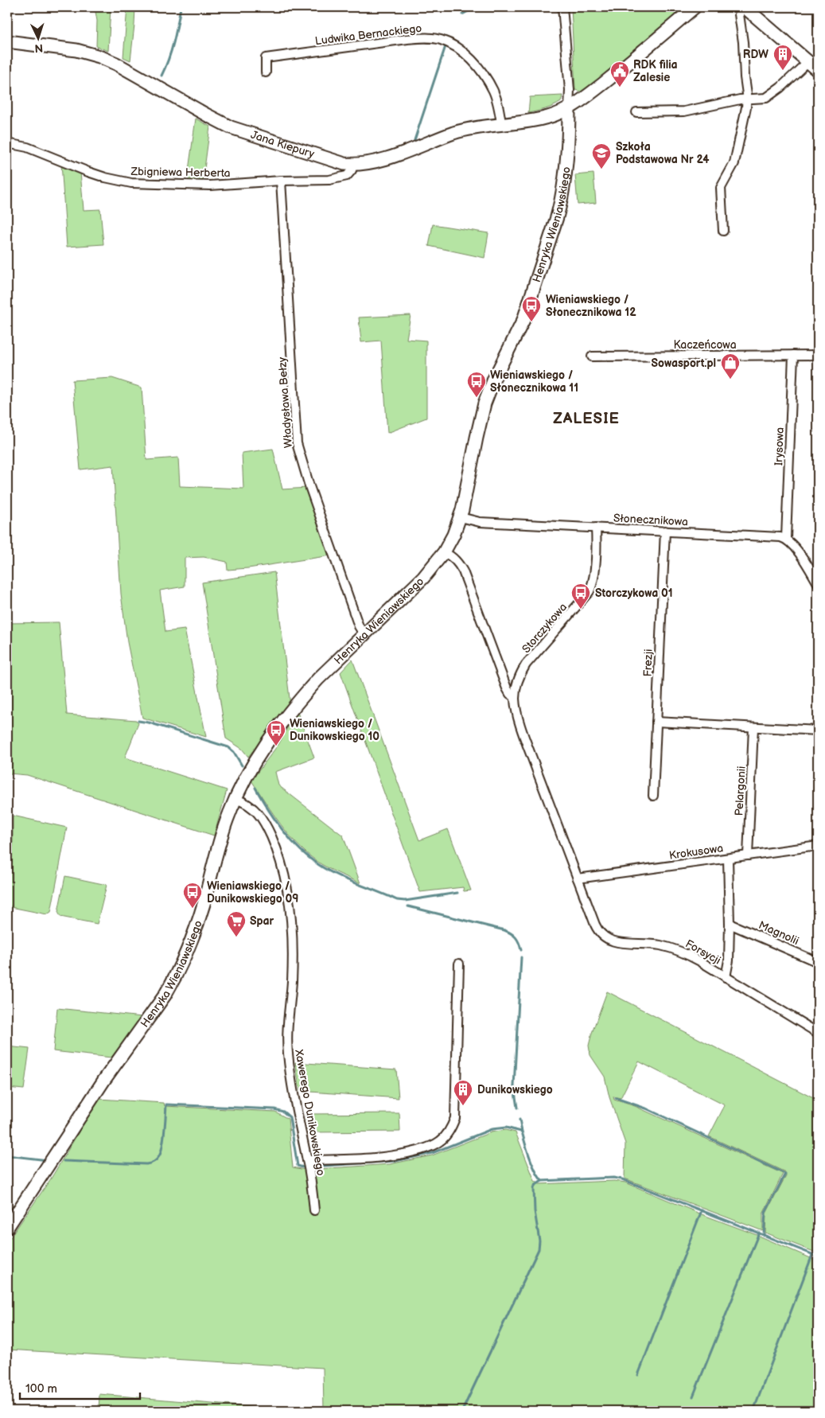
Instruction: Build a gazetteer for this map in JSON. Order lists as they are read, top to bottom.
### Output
{
  "streets": {
    "street": [
      "Ludwika Bernackiego",
      "Jana Kiepury",
      "Zbigniewa Herberta",
      "Henryka Wieniawskiego",
      "Kaczeńcowa",
      "Władysława Bełzy",
      "Irysowa",
      "Słonecznikowa",
      "Storczykowa",
      "Frezji",
      "Pelargonii",
      "Krokusowa",
      "Magnolii",
      "Forsycji",
      "Xawerego Dunikowskiego"
    ]
  },
  "crossings": [
    ["Ludwika Bernackiego", "Jana Kiepury"],
    ["Jana Kiepury", "Zbigniewa Herberta"],
    ["Jana Kiepury", "Henryka Wieniawskiego"],
    ["Zbigniewa Herberta", "Władysława Bełzy"],
    ["Henryka Wieniawskiego", "Władysława Bełzy"],
    ["Henryka Wieniawskiego", "Słonecznikowa"],
    ["Henryka Wieniawskiego", "Storczykowa"],
    ["Henryka Wieniawskiego", "Xawerego Dunikowskiego"],
    ["Kaczeńcowa", "Irysowa"],
    ["Irysowa", "Słonecznikowa"],
    ["Słonecznikowa", "Storczykowa"],
    ["Słonecznikowa", "Frezji"],
    ["Storczykowa", "Krokusowa"],
    ["Storczykowa", "Forsycji"],
    ["Pelargonii", "Krokusowa"],
    ["Krokusowa", "Forsycji"]
  ],
  "districts": ["ZALESIE"],
  "places": {
    "building": ["RDW", "Dunikowskiego"],
    "public building": ["RDK filia Zalesie"],
    "school or university": ["Szkoła Podstawowa Nr 24"],
    "bus stop": [
      "Wieniawskiego / Słonecznikowa 12",
      "Wieniawskiego / Słonecznikowa 11",
      "Storczykowa 01",
      "Wieniawskiego / Dunikowskiego 10",
      "Wieniawskiego / Dunikowskiego 09"
    ],
    "shop": ["Sowasport.pl"],
    "supermarket": ["Spar"]
  },
  "scale_bar": "100 m",
  "north": "bottom"
}
